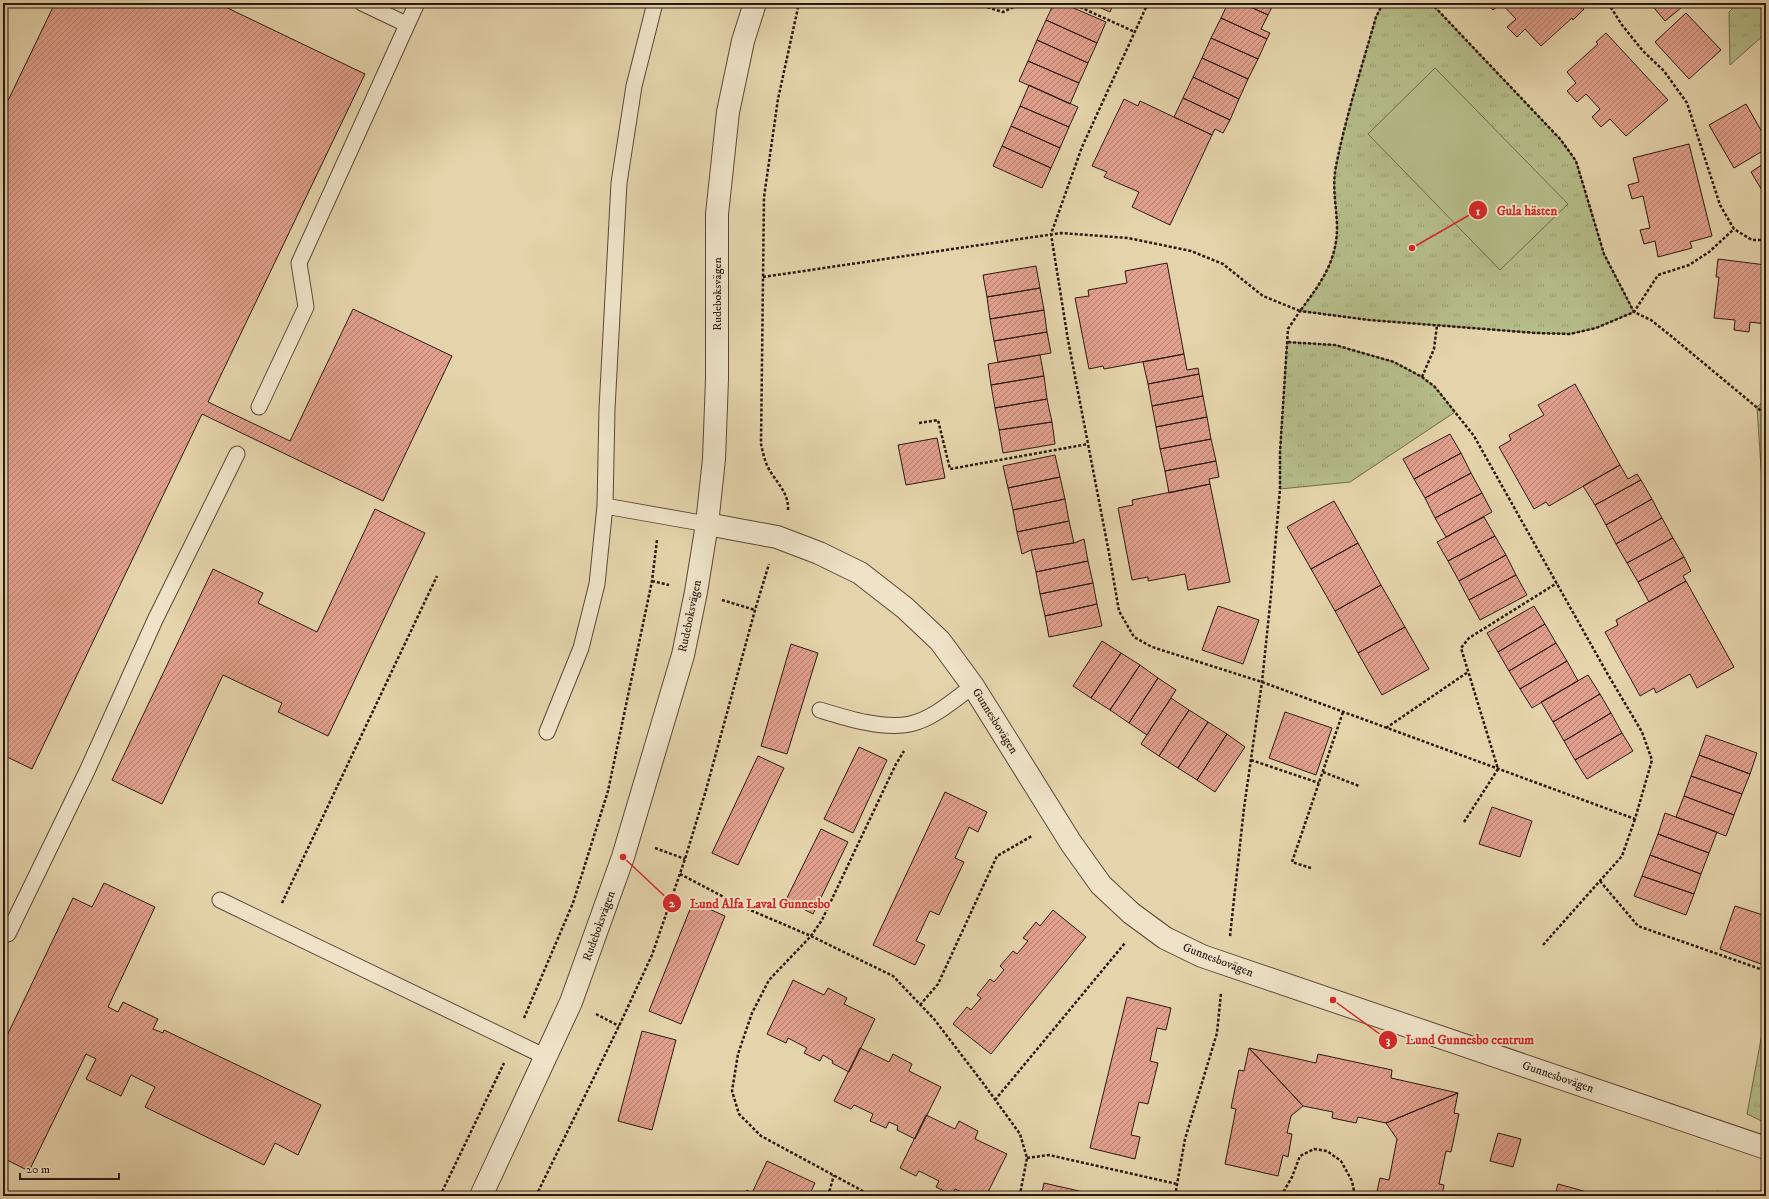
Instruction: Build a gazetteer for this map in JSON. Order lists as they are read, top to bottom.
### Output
{
  "streets": {
    "street": ["Rudeboksvägen", "Gunnesbovägen"]
  },
  "crossings": [
    ["Rudeboksvägen", "Gunnesbovägen"]
  ],
  "places": ["Gula hästen", "Lund Alfa Laval Gunnesbo", "Lund Gunnesbo centrum"],
  "scale_bar": "20 m"
}
